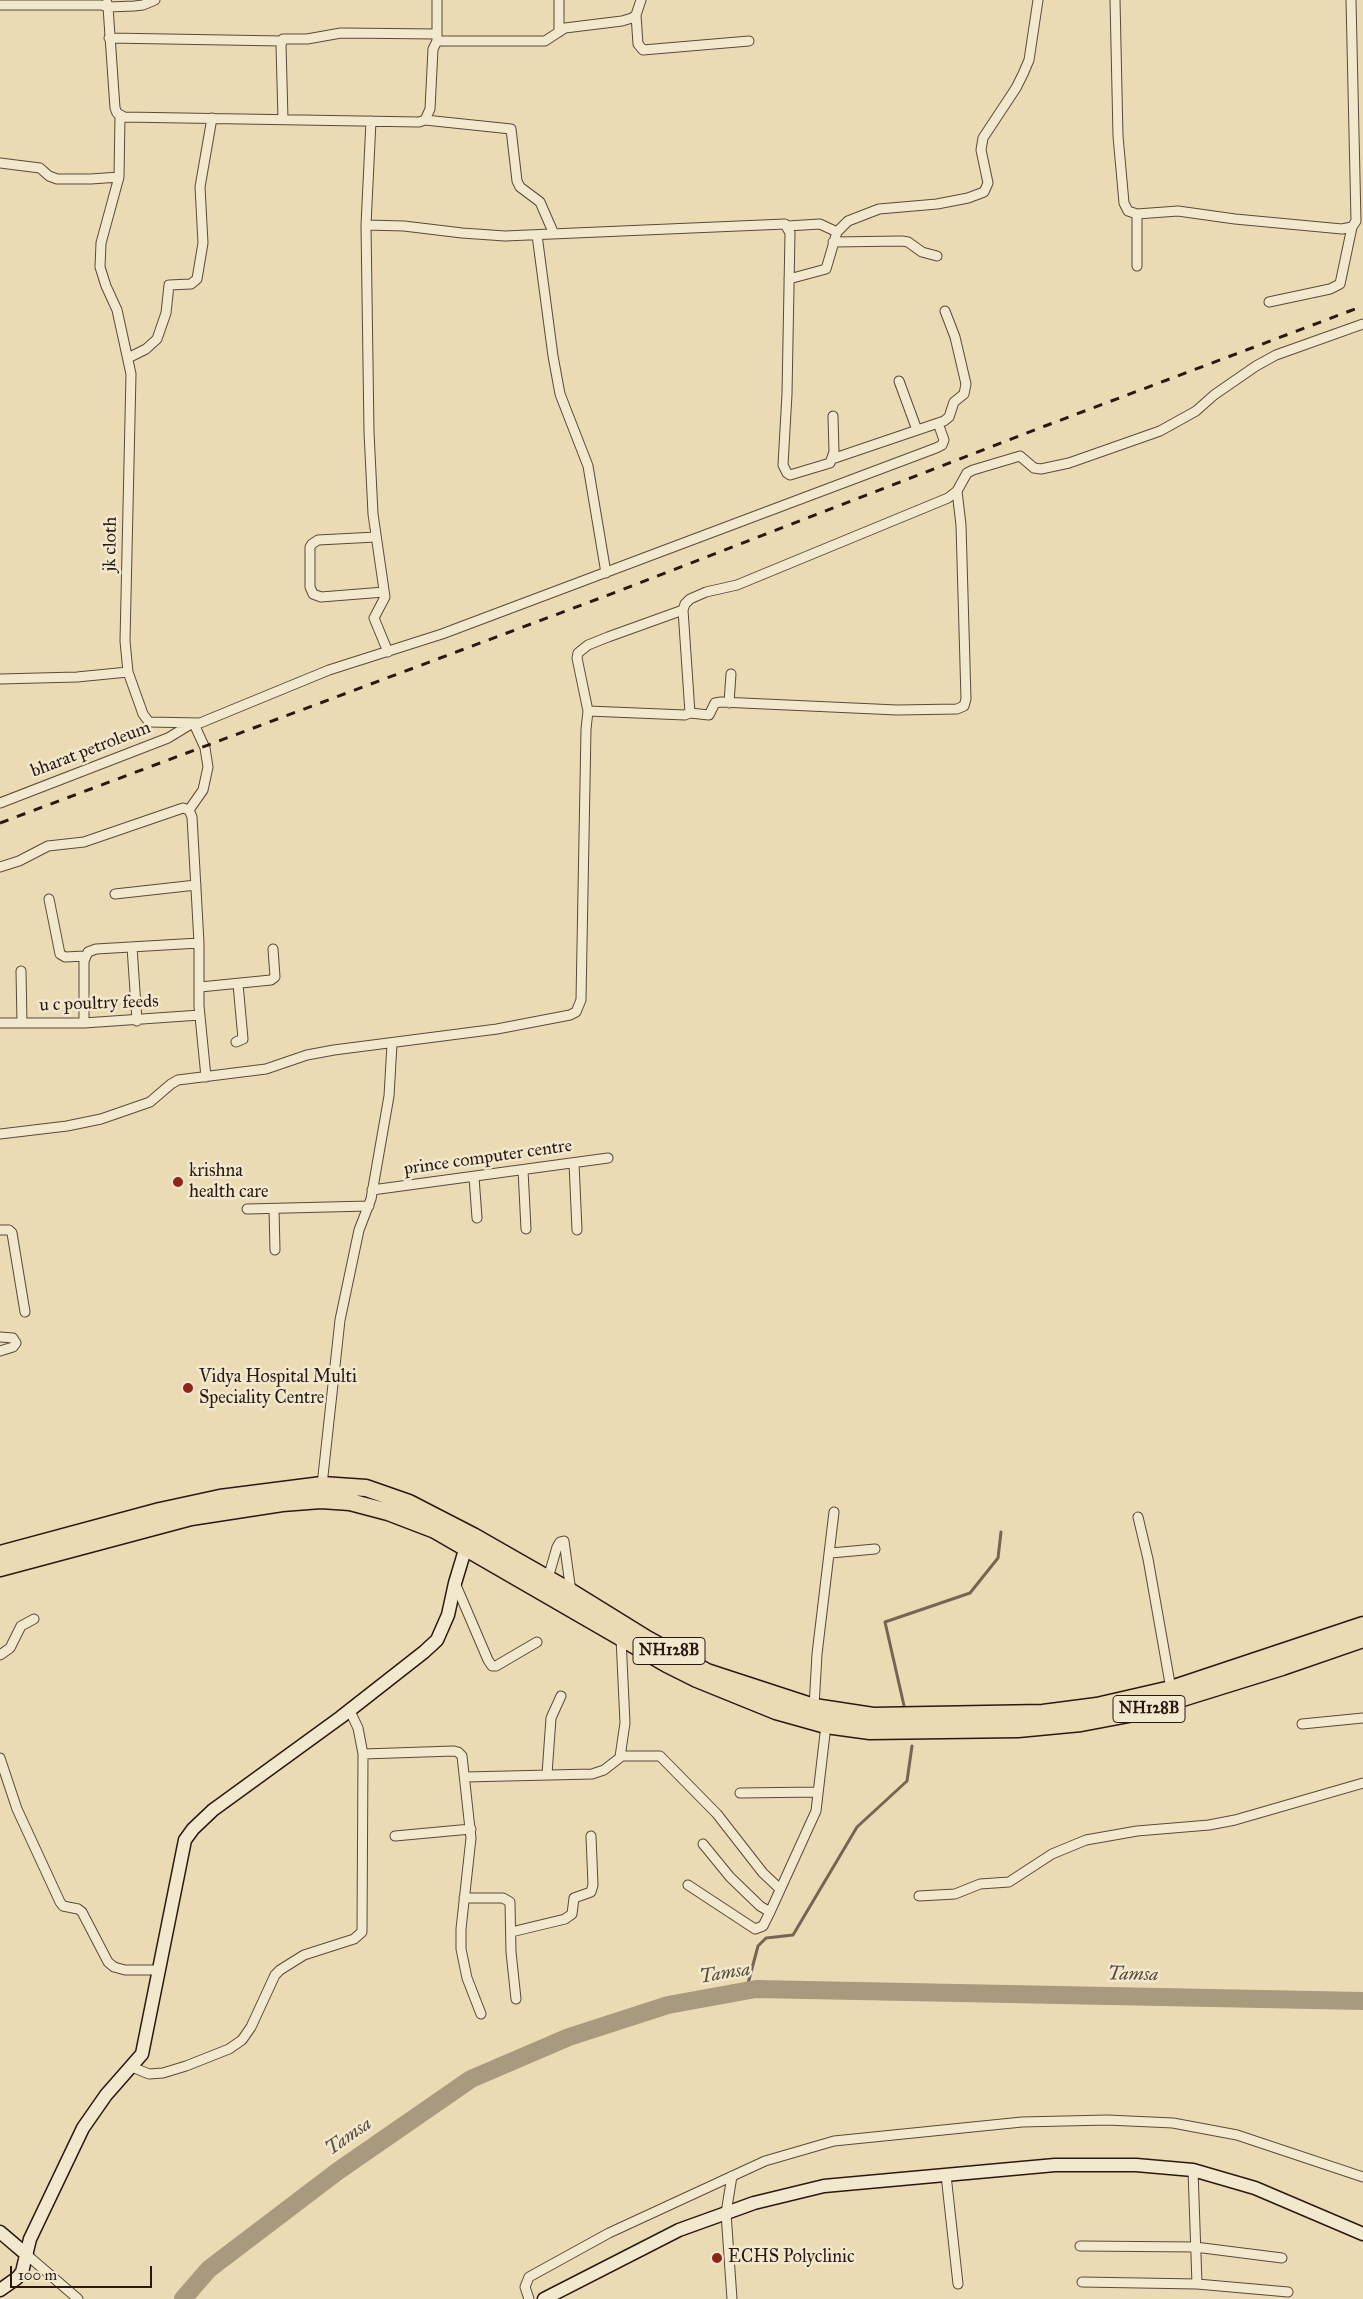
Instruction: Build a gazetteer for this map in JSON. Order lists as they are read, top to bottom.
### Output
{
  "streets": {
    "highway": ["NH128B"],
    "street": [
      "jk cloth",
      "bharat petroleum",
      "u c poultry feeds",
      "prince computer centre"
    ]
  },
  "crossings": [
    ["jk cloth", "bharat petroleum"]
  ],
  "water": ["Tamsa"],
  "places": ["krishna health care", "Vidya Hospital Multi Speciality Centre", "ECHS Polyclinic"],
  "scale_bar": "100 m"
}
